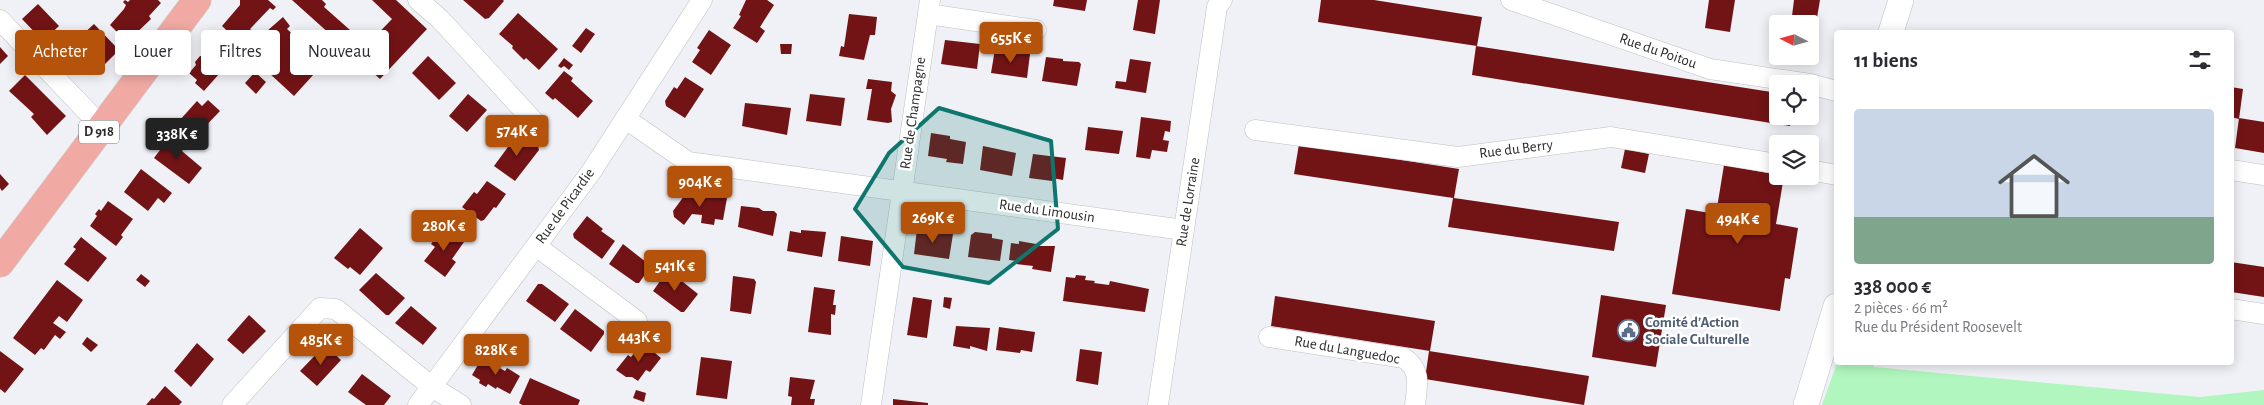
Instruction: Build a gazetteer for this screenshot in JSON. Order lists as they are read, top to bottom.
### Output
{
  "streets": {
    "main road": ["D 918"],
    "street": [
      "Rue du Poitou",
      "Rue de Champagne",
      "Rue du Berry",
      "Rue de Lorraine",
      "Rue de Picardie",
      "Rue du Limousin",
      "Rue du Languedoc"
    ]
  },
  "crossings": [
    ["Rue de Champagne", "Rue du Limousin"],
    ["Rue de Lorraine", "Rue du Limousin"],
    ["Rue de Picardie", "Rue du Limousin"]
  ],
  "places": {
    "public building": ["Comité d’Action Sociale Culturelle"]
  },
  "north": "left",
  "page": {
    "price": [
      "655K €",
      "574K €",
      "338K €",
      "904K €",
      "269K €",
      "494K €",
      "280K €",
      "541K €",
      "443K €",
      "485K €",
      "828K €"
    ],
    "chip": [
      "Acheter",
      "Louer",
      "Filtres",
      "Nouveau"
    ],
    "heading": "11 biens",
    "list": [
      {
        "name": "338 000 €",
        "note": "2 pièces · 66 m² · Rue du Président Roosevelt"
      }
    ]
  }
}
